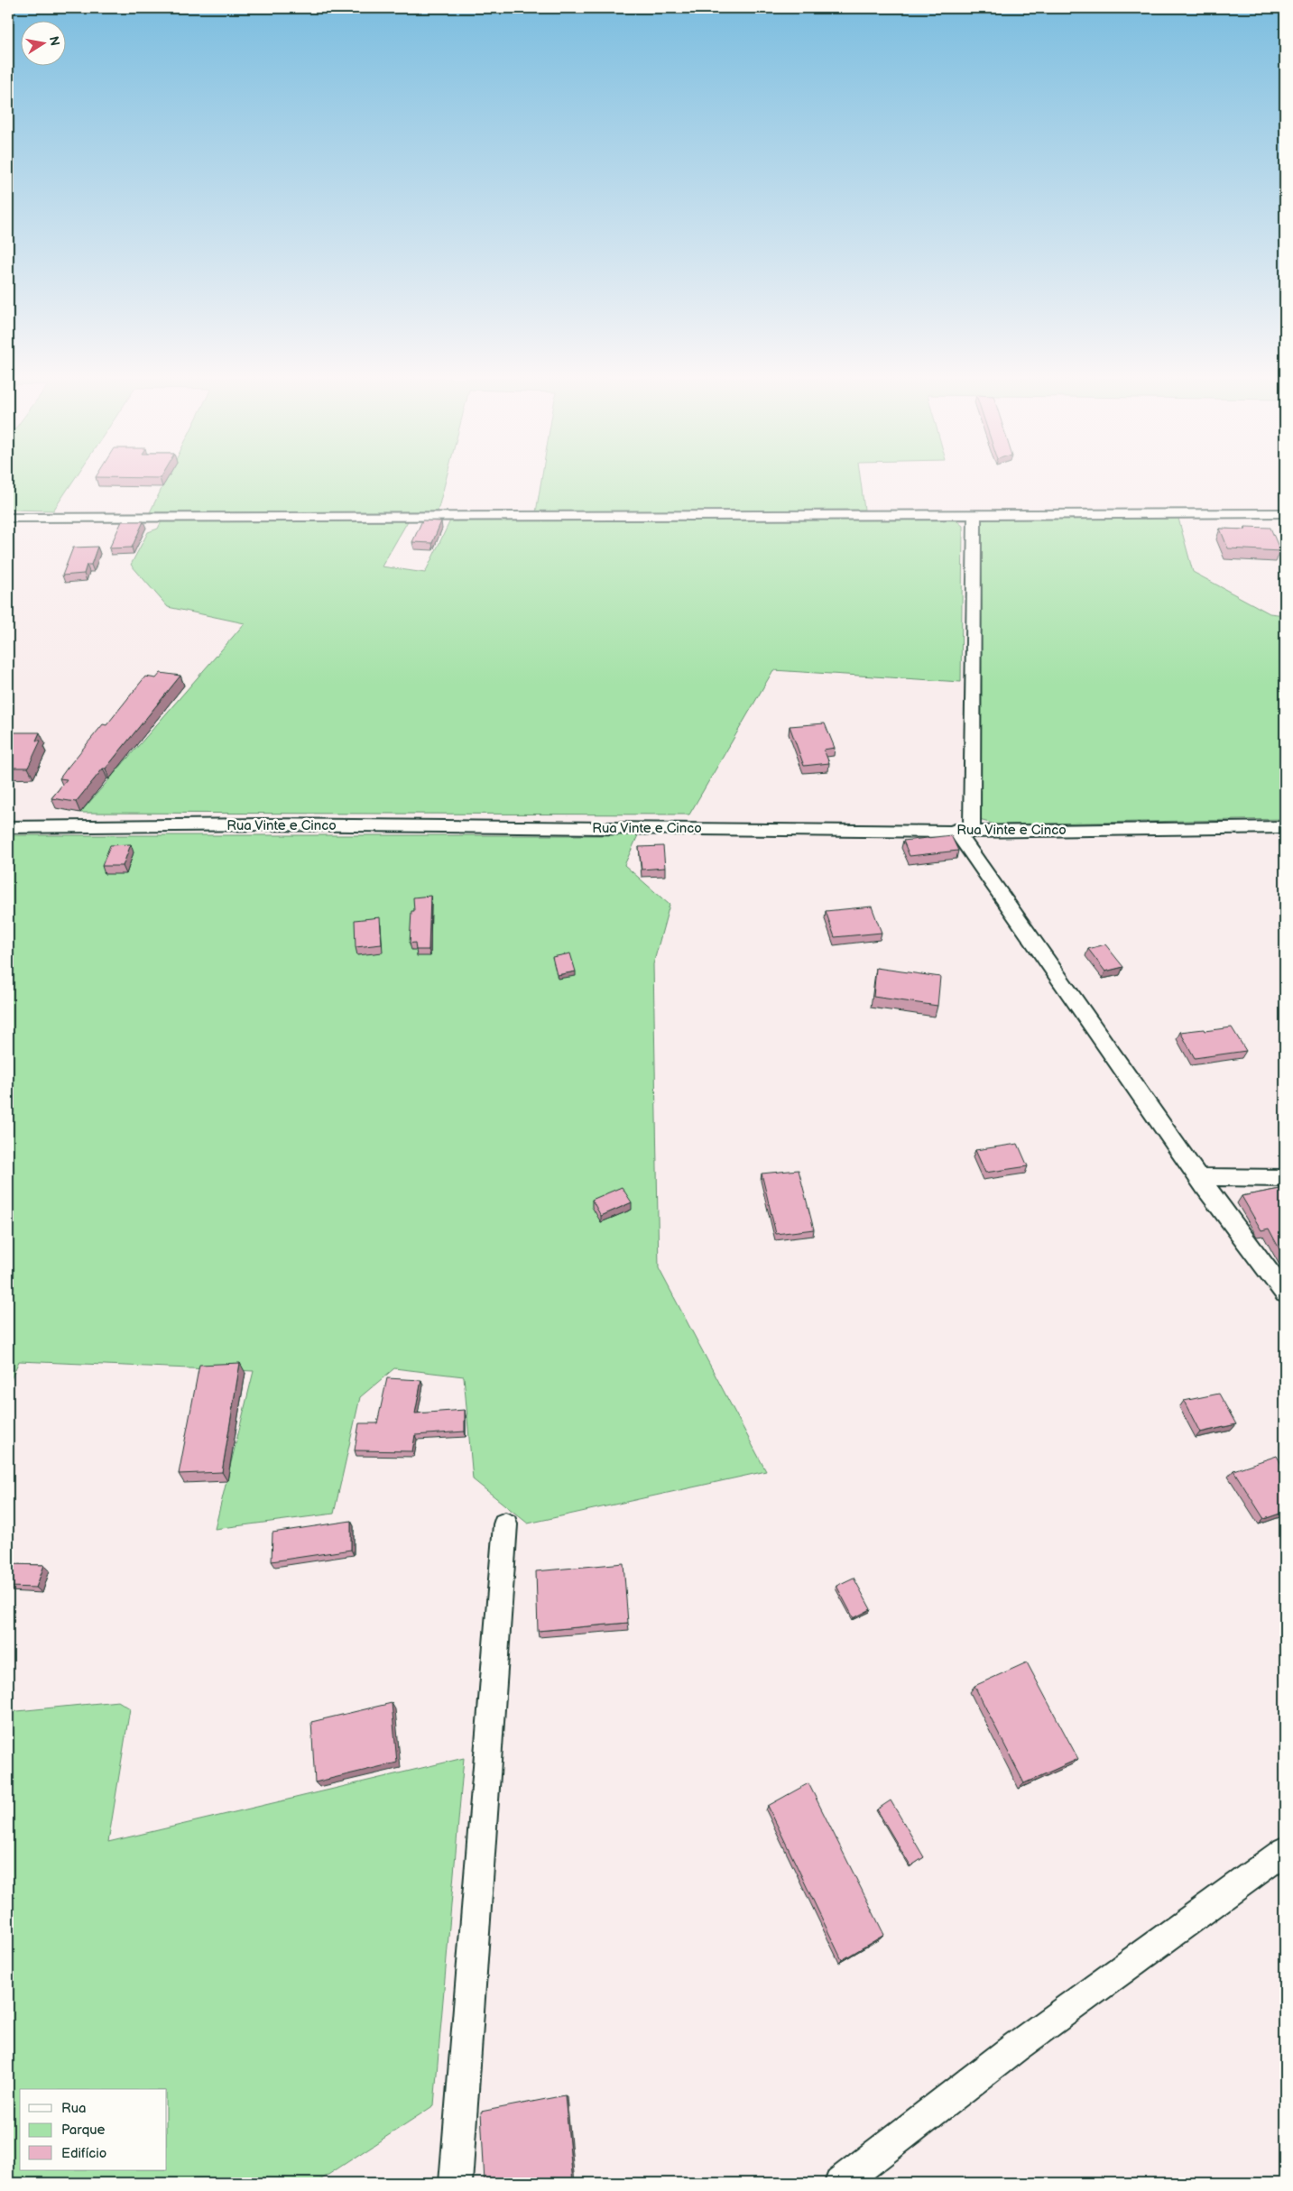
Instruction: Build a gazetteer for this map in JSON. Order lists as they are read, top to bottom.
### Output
{
  "streets": {
    "street": ["Rua Vinte e Cinco"]
  },
  "legend": ["Rua", "Parque", "Edifício"],
  "north": "right"
}
